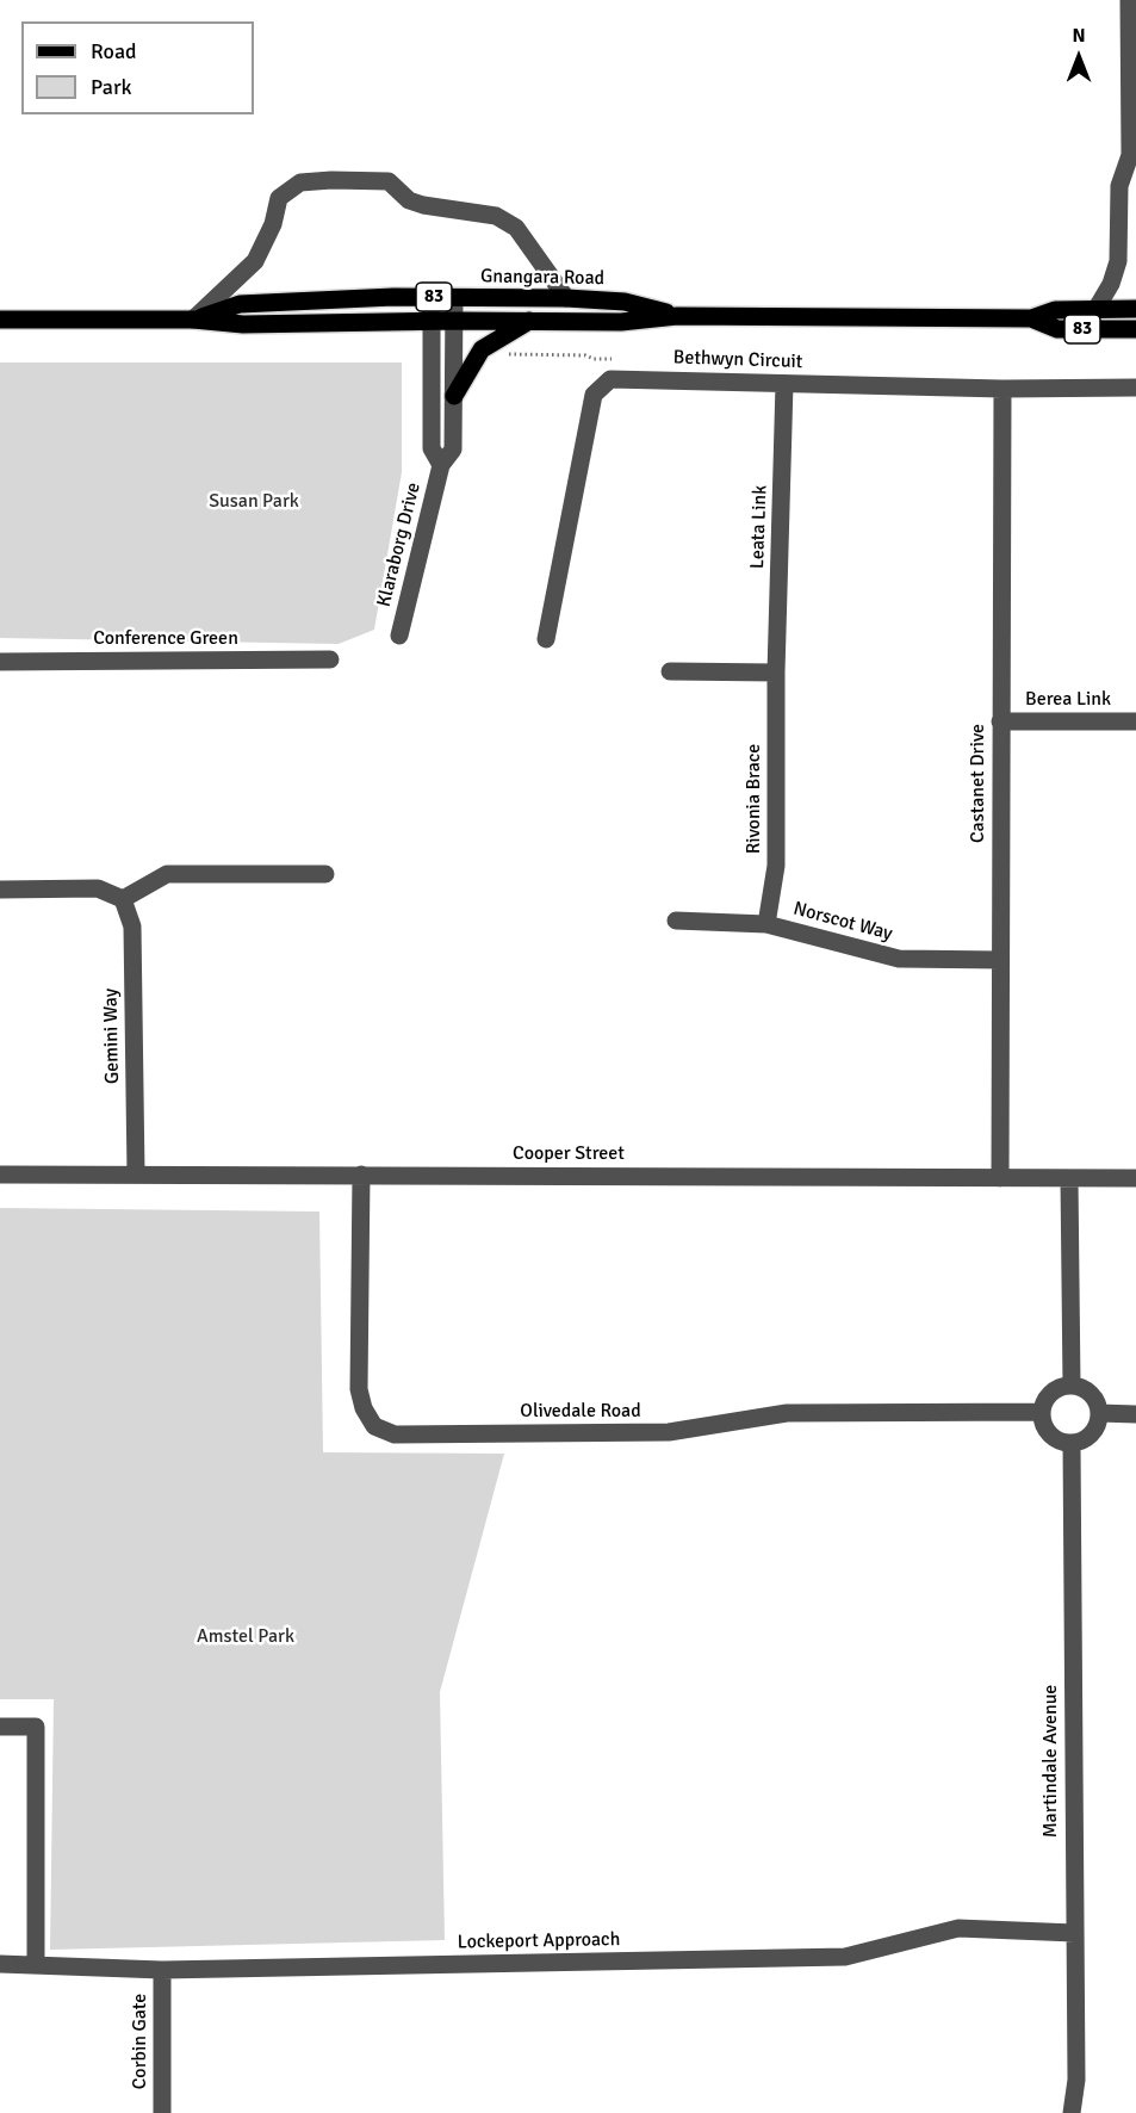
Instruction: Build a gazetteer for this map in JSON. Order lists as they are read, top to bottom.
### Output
{
  "streets": {
    "main road": ["Gnangara Road", "83"],
    "street": [
      "Bethwyn Circuit",
      "Leata Link",
      "Klaraborg Drive",
      "Conference Green",
      "Berea Link",
      "Castanet Drive",
      "Rivonia Brace",
      "Norscot Way",
      "Gemini Way",
      "Cooper Street",
      "Olivedale Road",
      "Martindale Avenue",
      "Lockeport Approach",
      "Corbin Gate"
    ]
  },
  "crossings": [
    ["Gnangara Road", "Klaraborg Drive"],
    ["Bethwyn Circuit", "Leata Link"],
    ["Bethwyn Circuit", "Castanet Drive"],
    ["Leata Link", "Rivonia Brace"],
    ["Berea Link", "Castanet Drive"],
    ["Castanet Drive", "Norscot Way"],
    ["Castanet Drive", "Cooper Street"],
    ["Rivonia Brace", "Norscot Way"],
    ["Gemini Way", "Cooper Street"],
    ["Cooper Street", "Olivedale Road"],
    ["Olivedale Road", "Martindale Avenue"],
    ["Martindale Avenue", "Lockeport Approach"],
    ["Lockeport Approach", "Corbin Gate"]
  ],
  "parks": ["Susan Park", "Amstel Park"],
  "legend": ["Road", "Park"],
  "north": "top"
}
